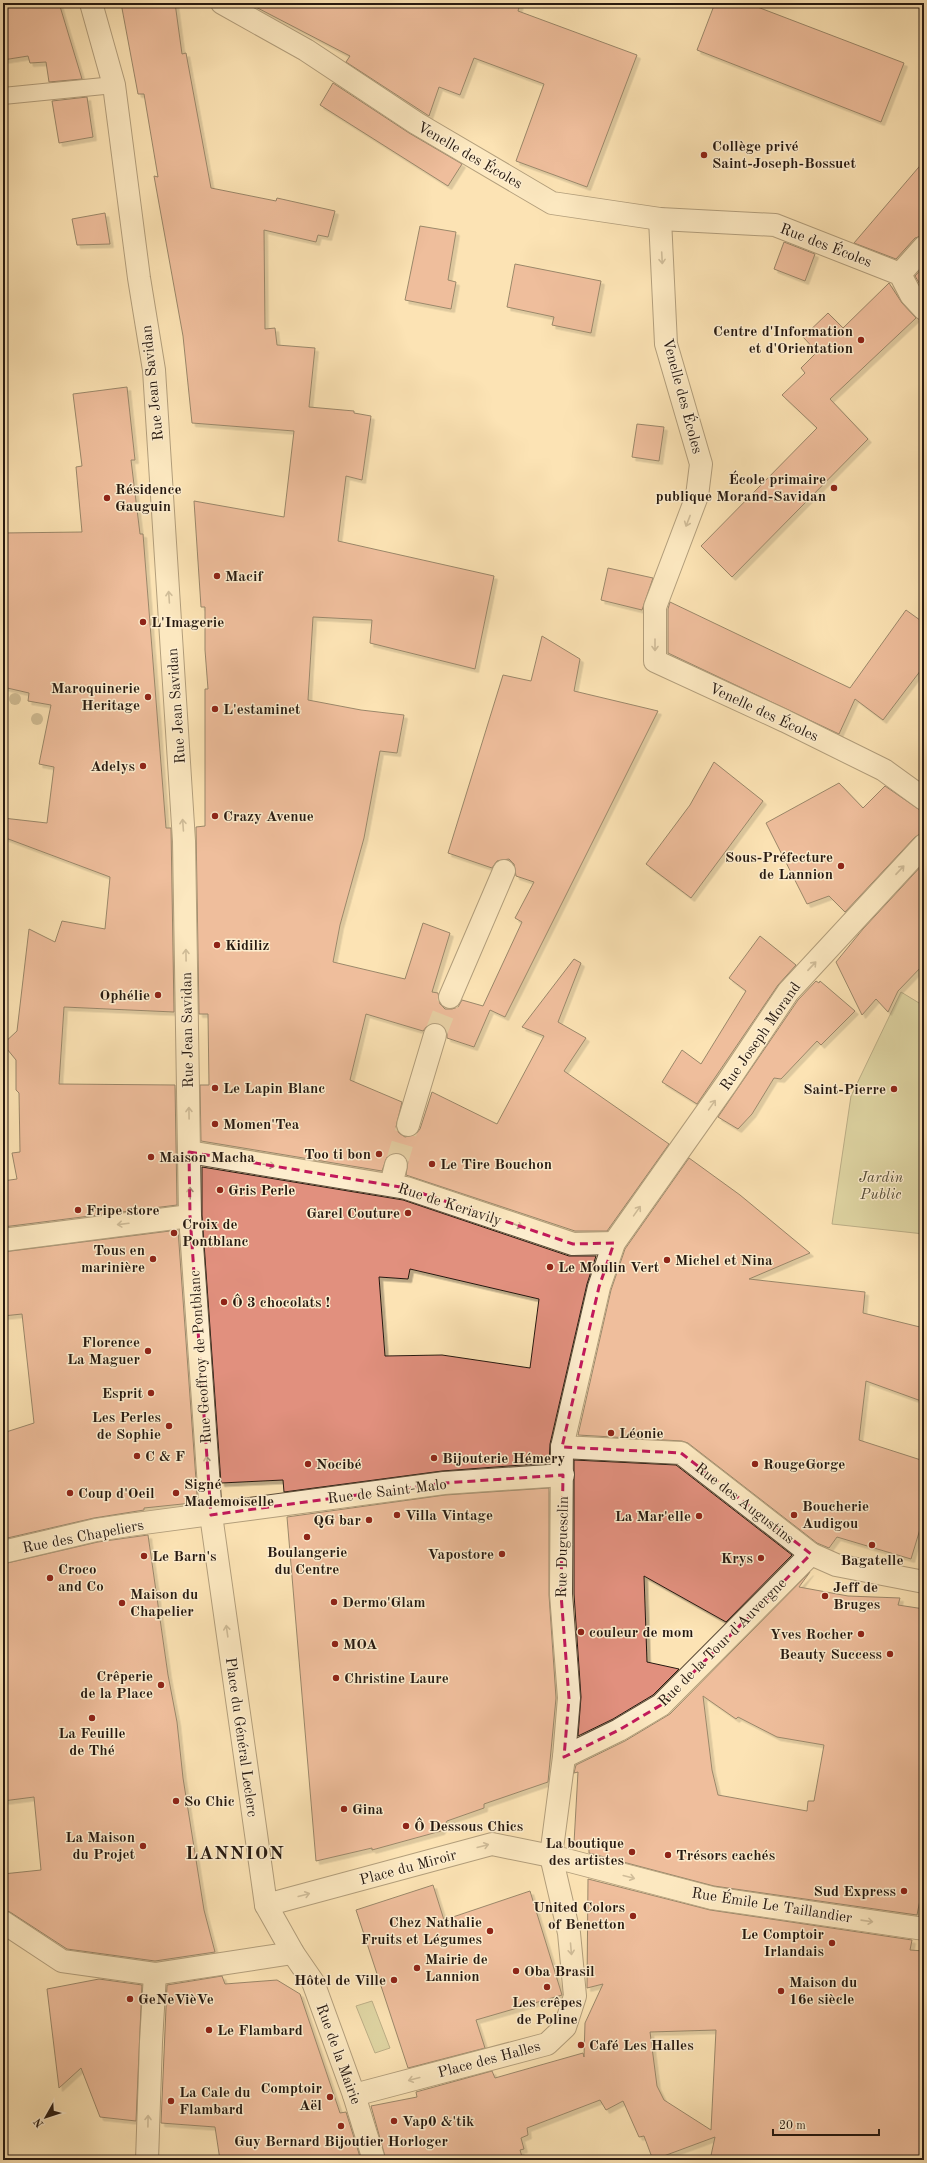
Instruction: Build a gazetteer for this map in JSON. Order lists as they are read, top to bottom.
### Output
{
  "streets": {
    "street": [
      "Venelle des Écoles",
      "Rue des Écoles",
      "Rue Jean Savidan",
      "Rue Joseph Morand",
      "Rue de Keriavily",
      "Rue Geoffroy de Pontblanc",
      "Rue de Saint-Malo",
      "Rue des Augustins",
      "Rue des Chapeliers",
      "Rue Duguesclin",
      "Rue de la Tour d'Auvergne",
      "Place du Général Leclerc",
      "Place du Miroir",
      "Rue Émile Le Taillandier",
      "Rue de la Mairie",
      "Place des Halles"
    ]
  },
  "crossings": [
    ["Venelle des Écoles", "Rue des Écoles"],
    ["Rue Jean Savidan", "Rue de Keriavily"],
    ["Rue Jean Savidan", "Rue Geoffroy de Pontblanc"],
    ["Rue Joseph Morand", "Rue de Keriavily"],
    ["Rue Joseph Morand", "Rue Duguesclin"],
    ["Rue de Keriavily", "Rue Geoffroy de Pontblanc"],
    ["Rue de Keriavily", "Rue Duguesclin"],
    ["Rue Geoffroy de Pontblanc", "Rue de Saint-Malo"],
    ["Rue Geoffroy de Pontblanc", "Rue des Chapeliers"],
    ["Rue Geoffroy de Pontblanc", "Place du Général Leclerc"],
    ["Rue de Saint-Malo", "Rue des Chapeliers"],
    ["Rue de Saint-Malo", "Rue Duguesclin"],
    ["Rue de Saint-Malo", "Place du Général Leclerc"],
    ["Rue des Augustins", "Rue Duguesclin"],
    ["Rue des Augustins", "Rue de la Tour d'Auvergne"],
    ["Rue des Chapeliers", "Place du Général Leclerc"],
    ["Rue Duguesclin", "Rue de la Tour d'Auvergne"],
    ["Rue Duguesclin", "Place du Miroir"],
    ["Rue Duguesclin", "Rue Émile Le Taillandier"],
    ["Rue Duguesclin", "Place des Halles"],
    ["Place du Général Leclerc", "Place du Miroir"],
    ["Place du Général Leclerc", "Rue de la Mairie"],
    ["Place du Miroir", "Rue Émile Le Taillandier"],
    ["Place du Miroir", "Place des Halles"],
    ["Rue Émile Le Taillandier", "Place des Halles"],
    ["Rue de la Mairie", "Place des Halles"]
  ],
  "one_way": [
    "Venelle des Écoles",
    "Rue Jean Savidan",
    "Rue Joseph Morand",
    "Rue de Keriavily",
    "Rue Geoffroy de Pontblanc",
    "Place du Général Leclerc",
    "Place du Miroir",
    "Rue Émile Le Taillandier"
  ],
  "districts": ["LANNION"],
  "parks": ["Jardin Public"],
  "places": [
    "Collège privé Saint-Joseph-Bossuet",
    "Centre d'Information et d'Orientation",
    "École primaire publique Morand-Savidan",
    "Résidence Gauguin",
    "Macif",
    "L'Imagerie",
    "Maroquinerie Heritage",
    "L'estaminet",
    "Adelys",
    "Crazy Avenue",
    "Sous-Préfecture de Lannion",
    "Kidiliz",
    "Ophélie",
    "Le Lapin Blanc",
    "Saint-Pierre",
    "Momen'Tea",
    "Too ti bon",
    "Maison Macha",
    "Le Tire Bouchon",
    "Gris Perle",
    "Fripe store",
    "Garel Couture",
    "Croix de Pontblanc",
    "Tous en marinière",
    "Michel et Nina",
    "Le Moulin Vert",
    "Ô 3 chocolats !",
    "Florence La Maguer",
    "Esprit",
    "Les Perles de Sophie",
    "Léonie",
    "C & F",
    "Bijouterie Hémery",
    "Nocibé",
    "RougeGorge",
    "Coup d'Oeil",
    "Signé Mademoiselle",
    "Villa Vintage",
    "Boucherie Audigou",
    "La Mar'elle",
    "QG bar",
    "Boulangerie du Centre",
    "Bagatelle",
    "Vapostore",
    "Le Barn's",
    "Krys",
    "Croco and Co",
    "Jeff de Bruges",
    "Dermo'Glam",
    "Maison du Chapelier",
    "couleur de mom",
    "Yves Rocher",
    "MOA",
    "Beauty Success",
    "Christine Laure",
    "Crêperie de la Place",
    "La Feuille de Thé",
    "So Chic",
    "Gina",
    "Ô Dessous Chics",
    "La Maison du Projet",
    "La boutique des artistes",
    "Trésors cachés",
    "Sud Express",
    "United Colors of Benetton",
    "Chez Nathalie Fruits et Légumes",
    "Le Comptoir Irlandais",
    "Mairie de Lannion",
    "Oba Brasil",
    "Hôtel de Ville",
    "Les crêpes de Poline",
    "Maison du 16e siècle",
    "GeNeVièVe",
    "Le Flambard",
    "Café Les Halles",
    "Comptoir Aël",
    "La Cale du Flambard",
    "Vap0 &'tik",
    "Guy Bernard Bijoutier Horloger"
  ],
  "scale_bar": "20 m",
  "north": "bottom left"
}
